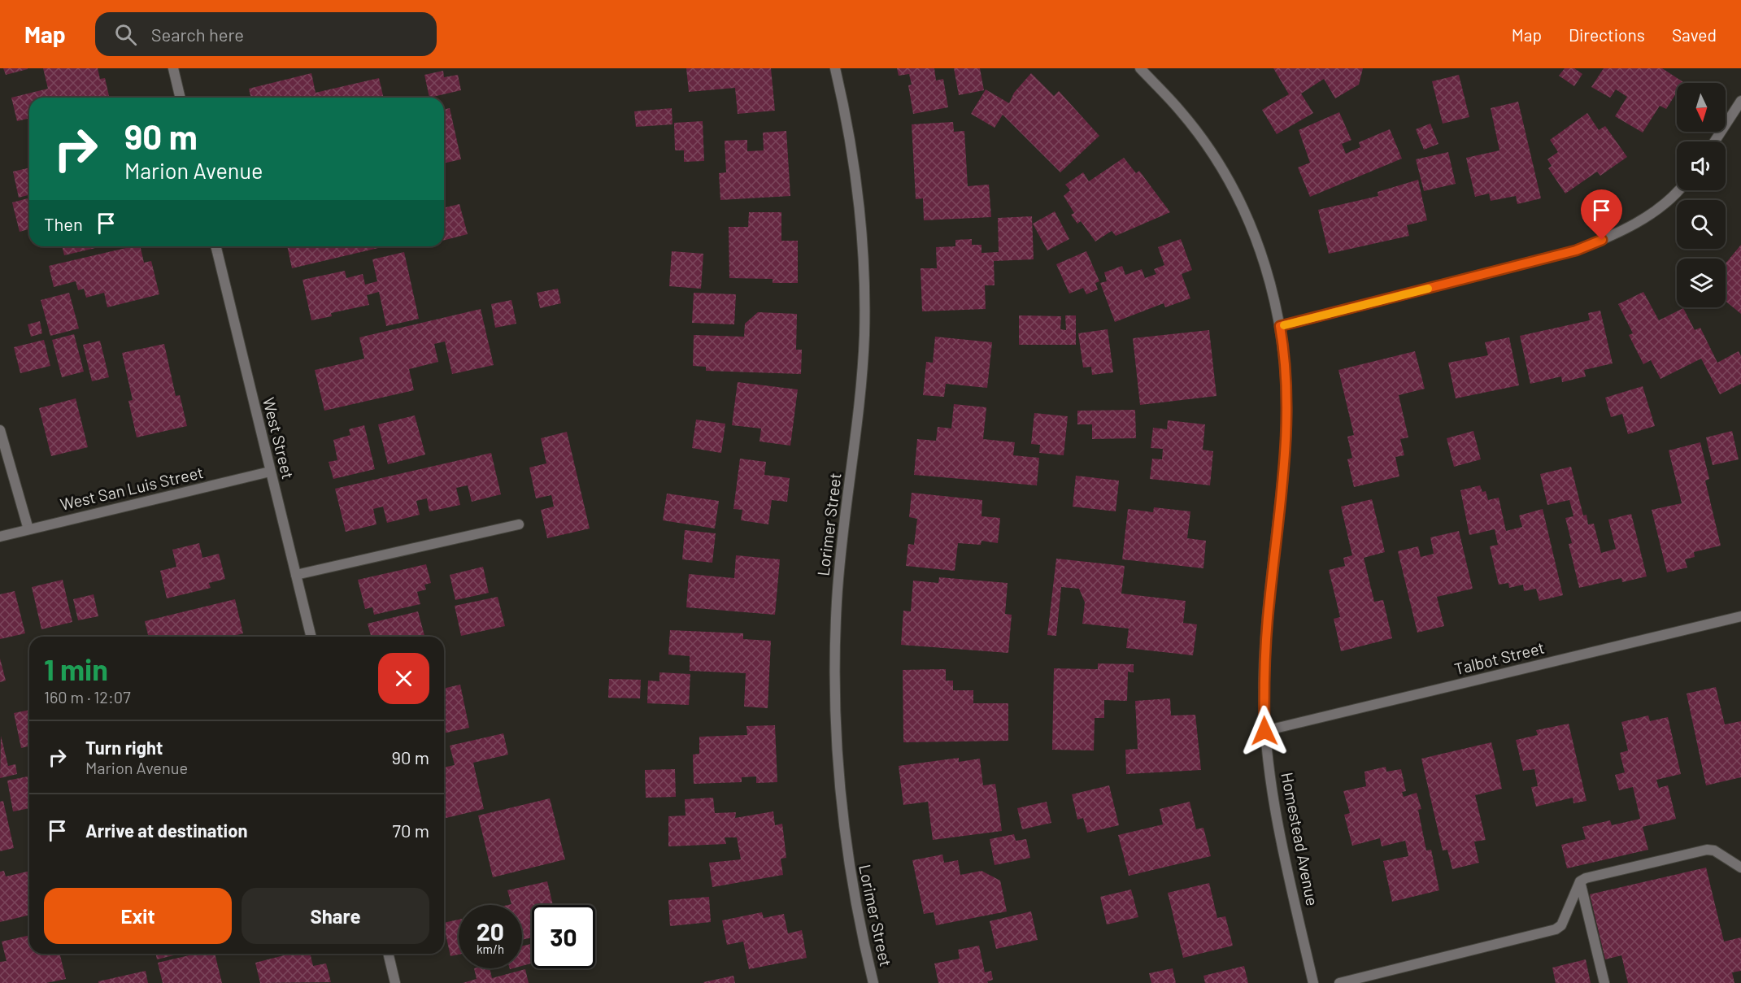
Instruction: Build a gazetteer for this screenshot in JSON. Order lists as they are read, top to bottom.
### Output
{
  "streets": {
    "street": [
      "West Street",
      "West San Luis Street",
      "Lorimer Street",
      "Talbot Street",
      "Homestead Avenue"
    ]
  },
  "crossings": [
    ["West Street", "West San Luis Street"],
    ["Talbot Street", "Homestead Avenue"]
  ],
  "north": "bottom",
  "page": {
    "header": "Map",
    "search": "Search here",
    "nav": ["Map", "Directions", "Saved"],
    "turn": ["90 m", "Marion Avenue"],
    "then": "Then",
    "heading": ["1 min", "160 m · 12:07"],
    "list": [
      {
        "name": "Turn right",
        "note": "Marion Avenue",
        "value": "90 m"
      },
      {
        "name": "Arrive at destination",
        "value": "70 m"
      }
    ],
    "buttons": ["Exit", "Share"],
    "speed": "20 km/h",
    "limit": "30"
  }
}
